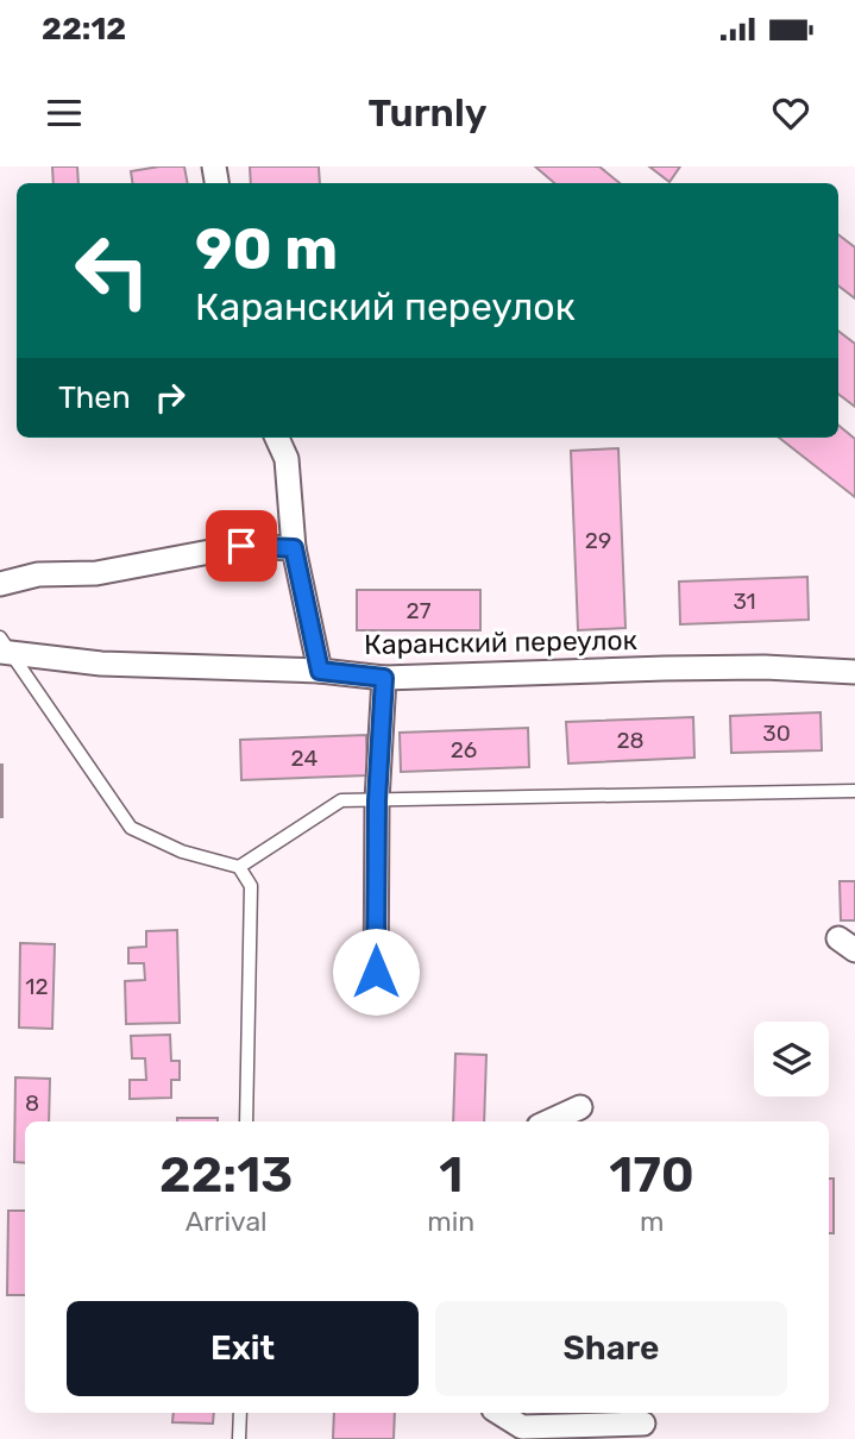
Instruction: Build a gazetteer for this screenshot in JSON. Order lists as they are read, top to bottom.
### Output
{
  "streets": {
    "street": ["Каранский переулок"]
  },
  "house_numbers": [
    "29",
    "31",
    "27",
    "30",
    "28",
    "26",
    "24",
    "12",
    "8"
  ],
  "page": {
    "status": "22:12",
    "header": "Turnly",
    "turn": ["90 m", "Каранский переулок"],
    "then": "Then",
    "eta": [
      "22:13",
      "Arrival",
      "1",
      "min",
      "170",
      "m"
    ],
    "buttons": ["Exit", "Share"]
  }
}
